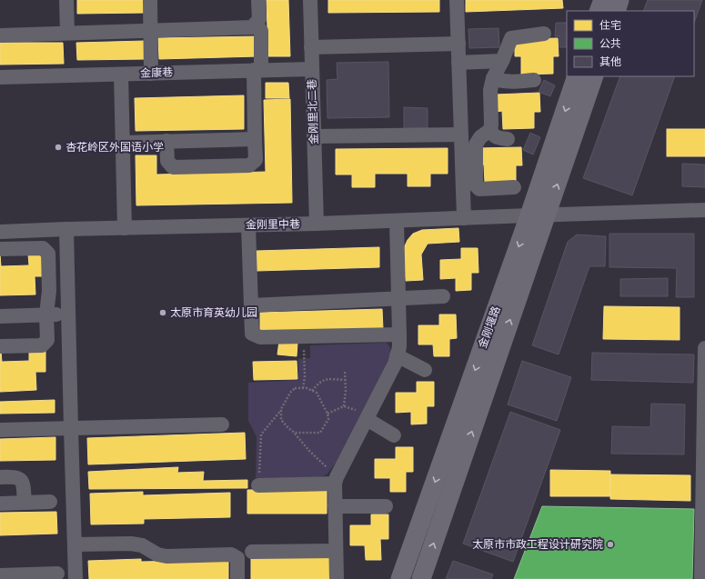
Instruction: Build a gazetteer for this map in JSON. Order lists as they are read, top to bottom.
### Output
{
  "streets": {
    "main road": ["金刚堰路"],
    "street": ["金康巷", "金刚里北二巷", "金刚里中巷"]
  },
  "crossings": [
    ["金康巷", "金刚里北二巷"],
    ["金刚里北二巷", "金刚里中巷"],
    ["金刚里中巷", "金刚堰路"]
  ],
  "places": ["杏花岭区外国语小学", "太原市育英幼儿园", "太原市市政工程设计研究院"],
  "legend": ["住宅", "公共", "其他"]
}
